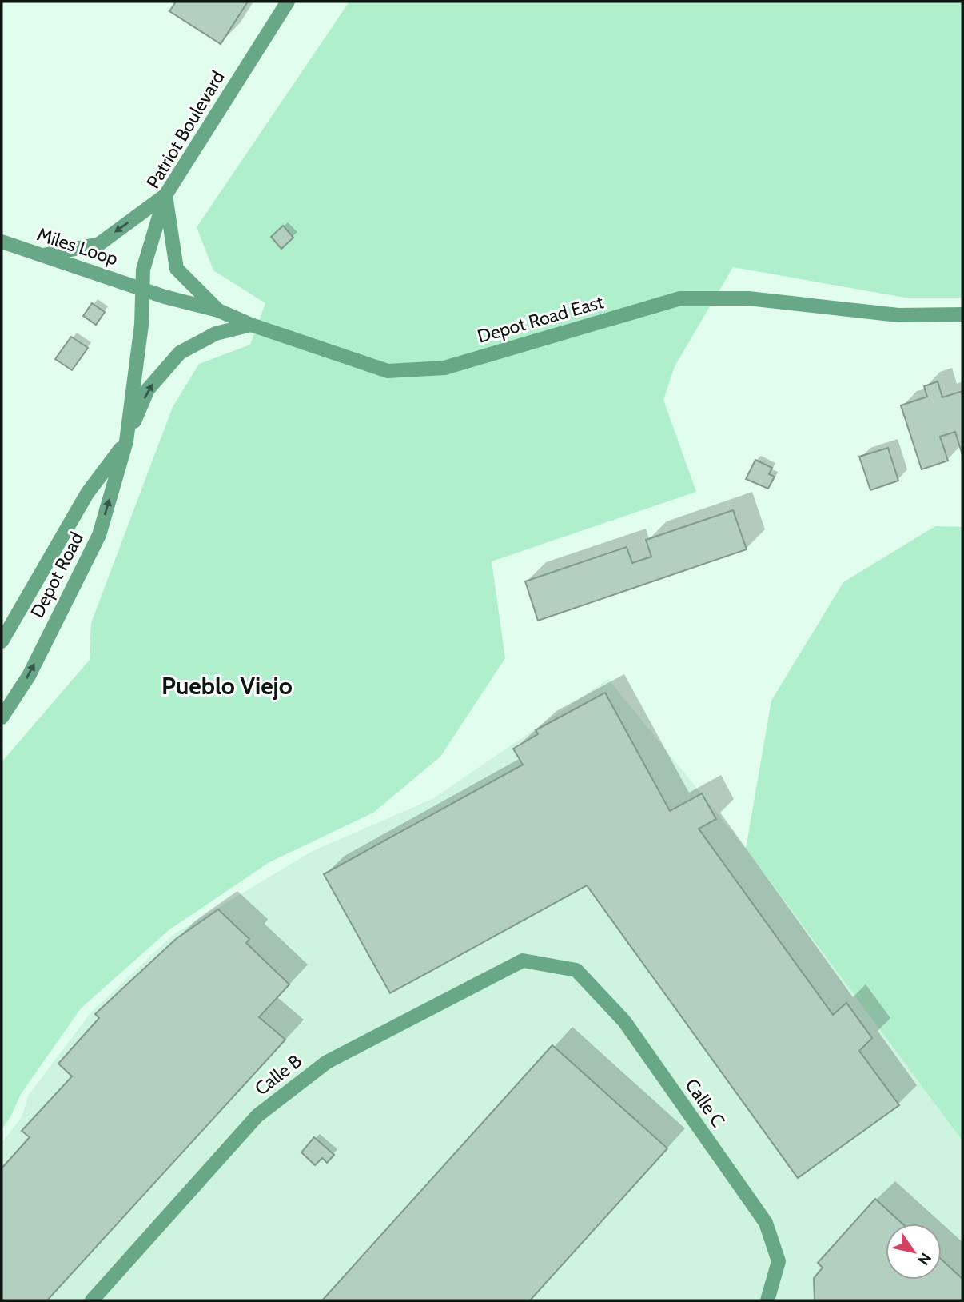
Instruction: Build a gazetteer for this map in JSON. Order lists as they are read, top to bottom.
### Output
{
  "streets": {
    "street": [
      "Patriot Boulevard",
      "Miles Loop",
      "Depot Road East",
      "Depot Road",
      "Calle B",
      "Calle C"
    ]
  },
  "crossings": [
    ["Patriot Boulevard", "Miles Loop"],
    ["Patriot Boulevard", "Depot Road East"],
    ["Patriot Boulevard", "Depot Road"],
    ["Miles Loop", "Depot Road East"],
    ["Miles Loop", "Depot Road"],
    ["Depot Road East", "Depot Road"],
    ["Calle B", "Calle C"]
  ],
  "districts": ["Pueblo Viejo"],
  "north": "bottom right"
}
